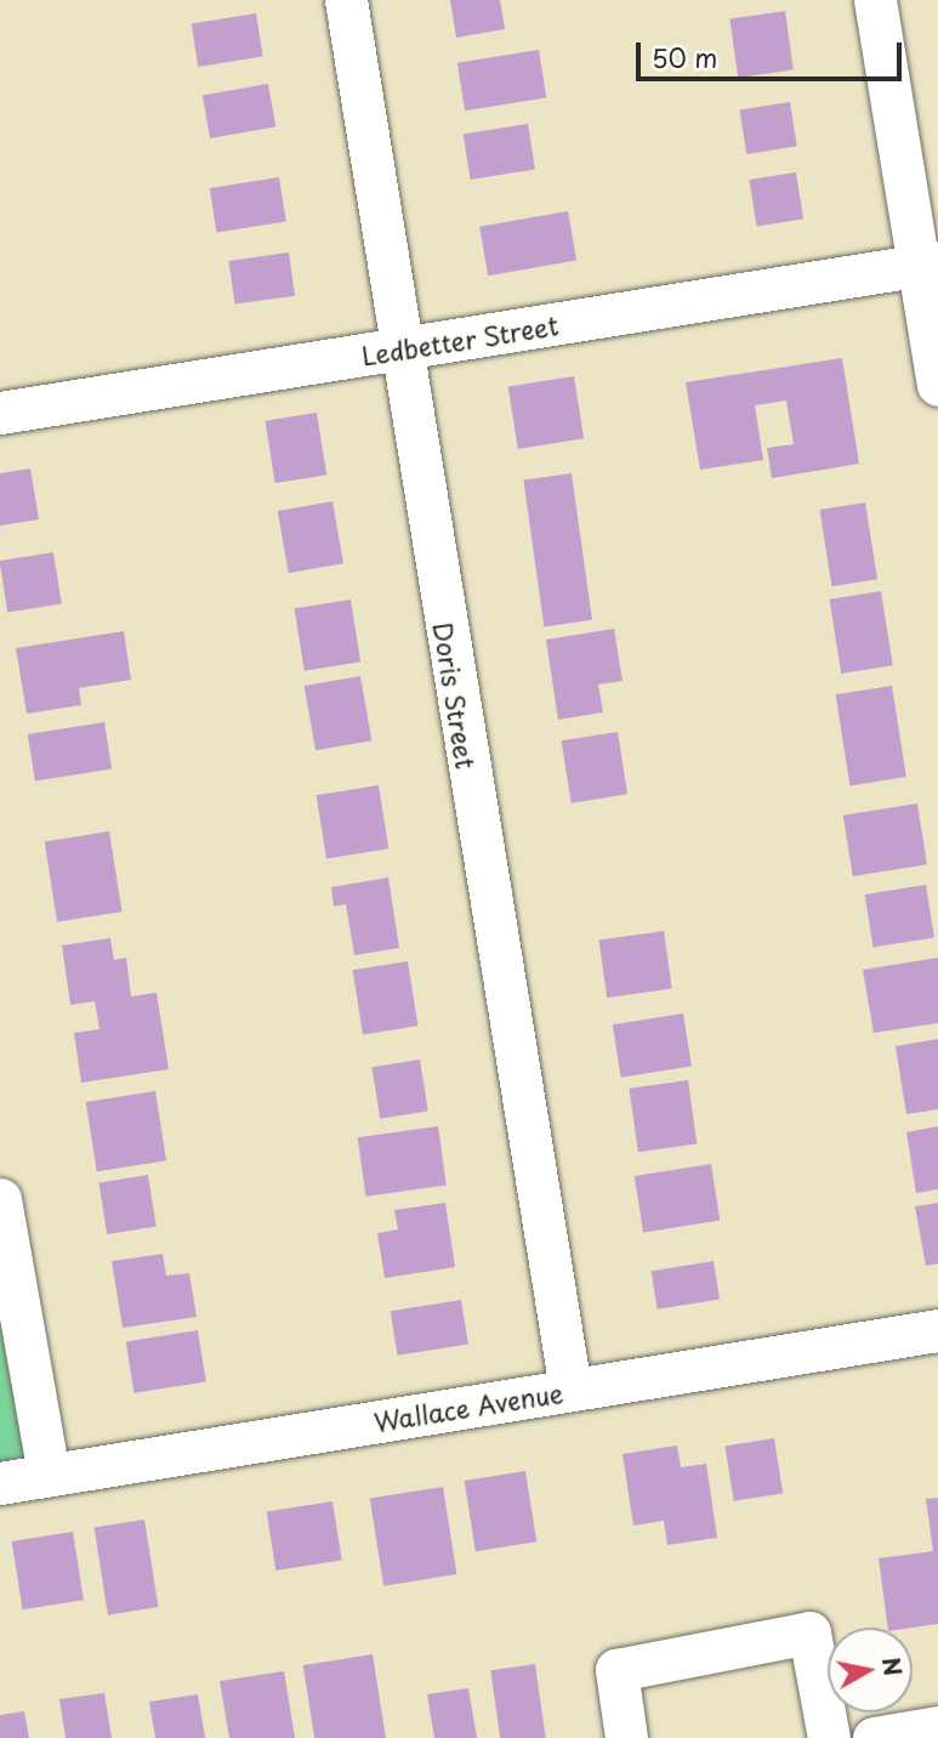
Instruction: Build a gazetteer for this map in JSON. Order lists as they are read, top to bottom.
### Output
{
  "streets": {
    "street": ["Ledbetter Street", "Doris Street", "Wallace Avenue"]
  },
  "crossings": [
    ["Ledbetter Street", "Doris Street"],
    ["Doris Street", "Wallace Avenue"]
  ],
  "scale_bar": "50 m",
  "north": "right"
}
